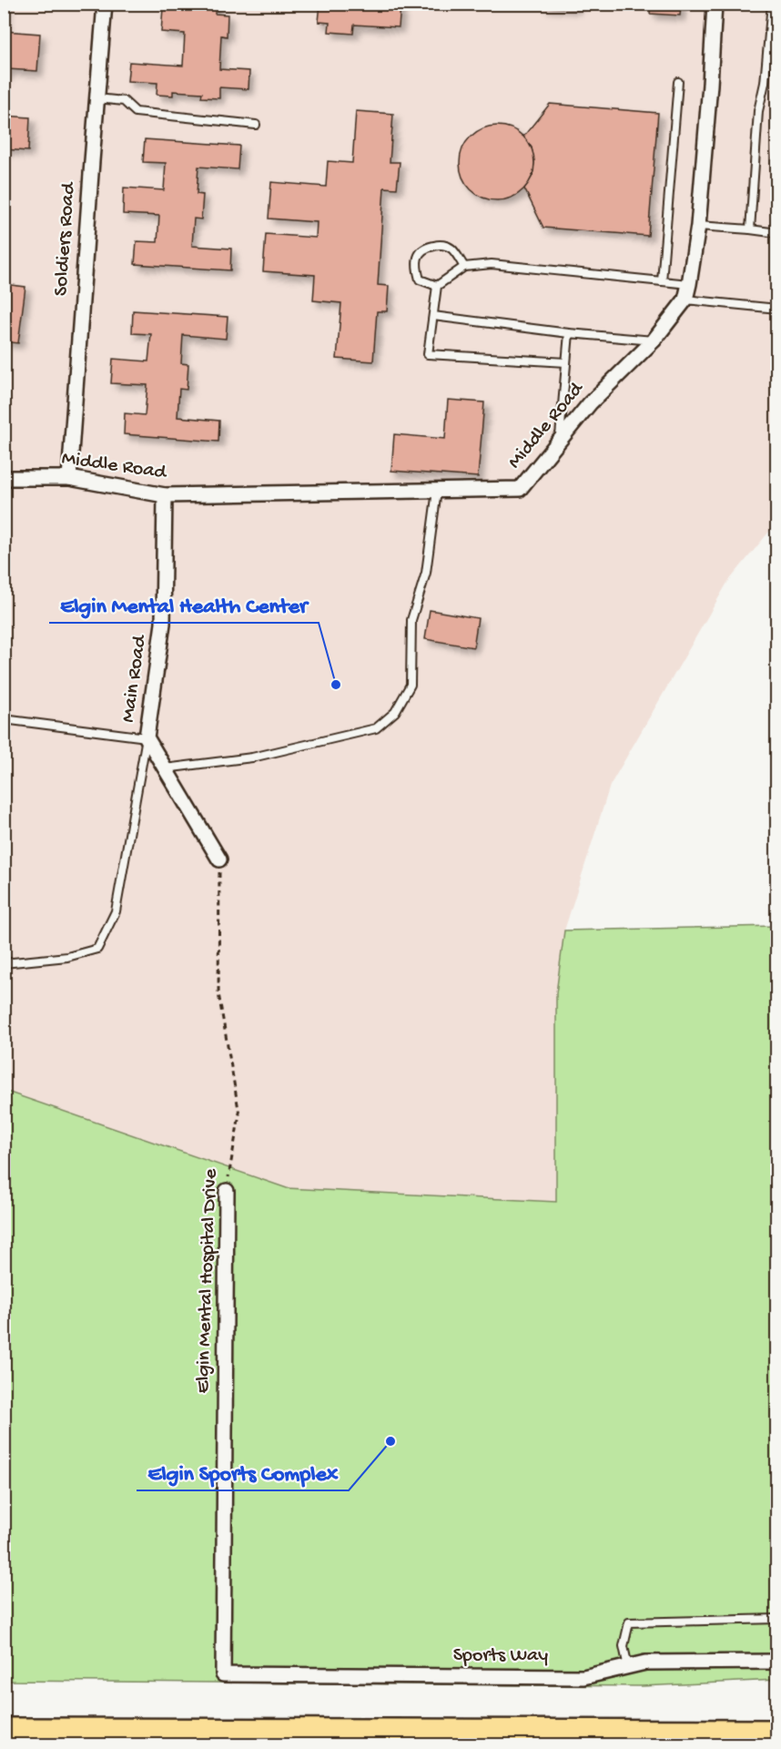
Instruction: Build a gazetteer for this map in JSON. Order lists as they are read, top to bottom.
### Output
{
  "streets": {
    "street": [
      "Soldiers Road",
      "Middle Road",
      "Main Road",
      "Elgin Mental Hospital Drive",
      "Sports Way"
    ]
  },
  "crossings": [
    ["Soldiers Road", "Middle Road"],
    ["Middle Road", "Main Road"],
    ["Main Road", "Elgin Mental Hospital Drive"],
    ["Elgin Mental Hospital Drive", "Sports Way"]
  ],
  "places": ["Elgin Mental Health Center", "Elgin Sports Complex"]
}
